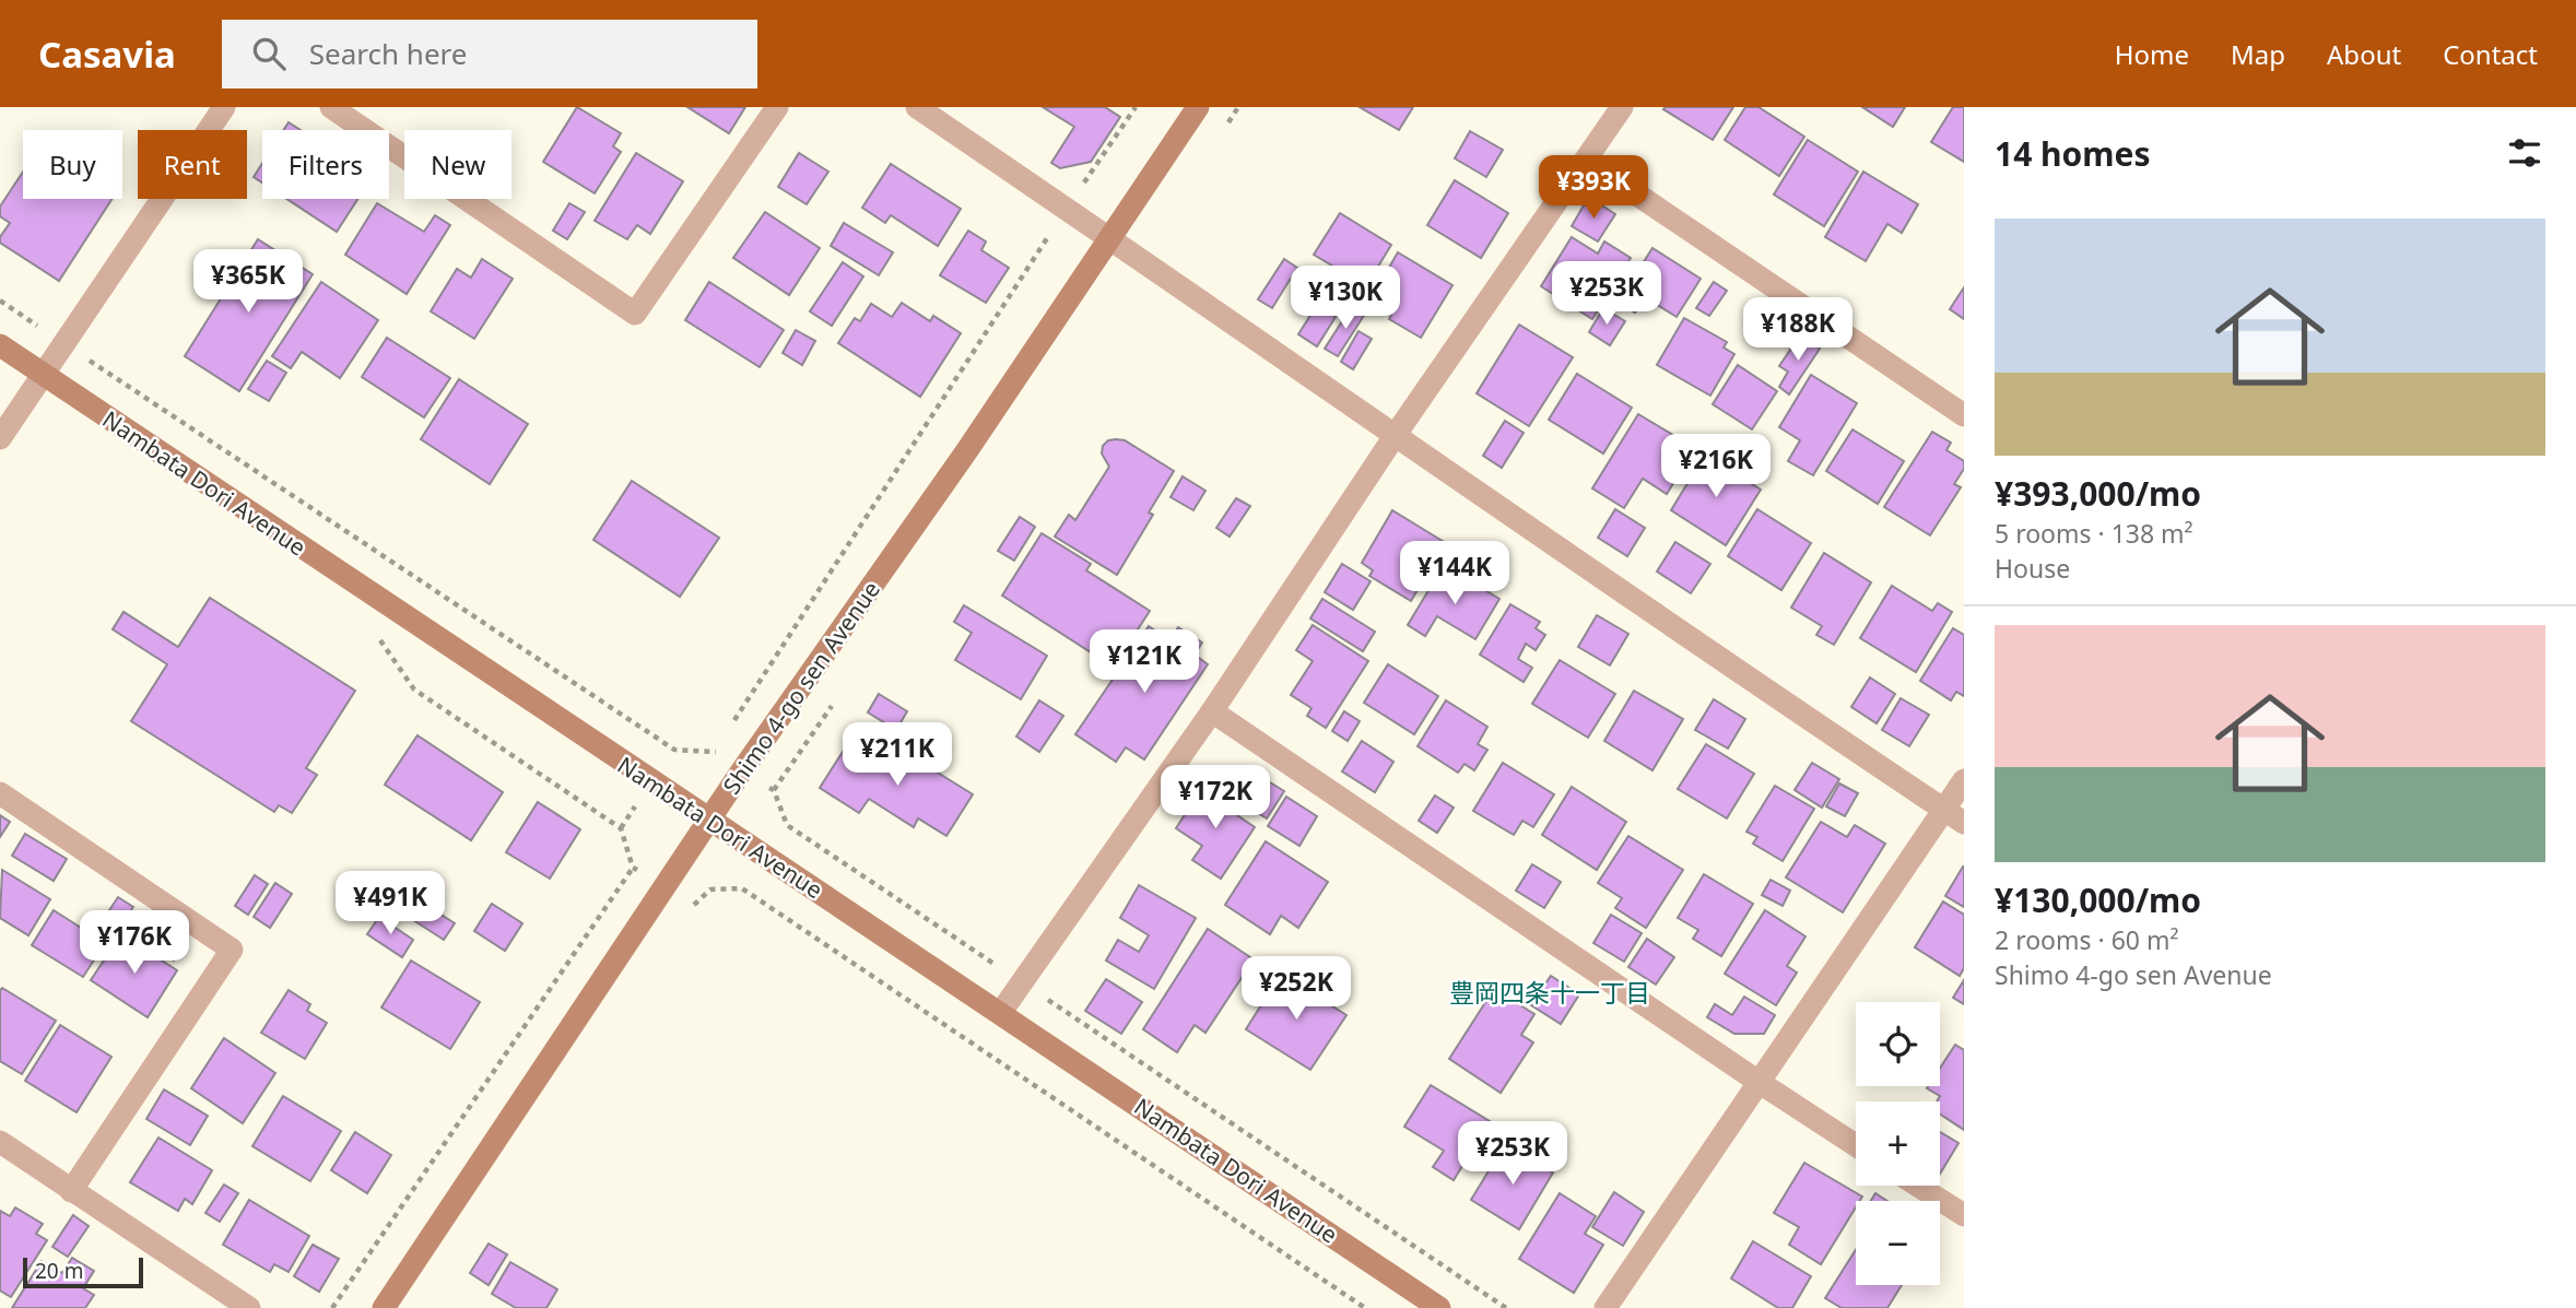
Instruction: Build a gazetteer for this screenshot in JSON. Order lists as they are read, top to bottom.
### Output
{
  "streets": {
    "main road": ["Nambata Dori Avenue", "Shimo 4-go sen Avenue"]
  },
  "crossings": [
    ["Nambata Dori Avenue", "Shimo 4-go sen Avenue"]
  ],
  "districts": ["豊岡四条十一丁目"],
  "scale_bar": "20 m",
  "page": {
    "header": "Casavia",
    "search": "Search here",
    "nav": [
      "Home",
      "Map",
      "About",
      "Contact"
    ],
    "heading": "14 homes",
    "chip": [
      "Buy",
      "Rent",
      "Filters",
      "New"
    ],
    "price": [
      "¥393K",
      "¥365K",
      "¥253K",
      "¥130K",
      "¥188K",
      "¥216K",
      "¥144K",
      "¥121K",
      "¥211K",
      "¥172K",
      "¥491K",
      "¥176K",
      "¥252K",
      "¥253K"
    ],
    "list": [
      {
        "name": "¥393,000/mo",
        "note": "5 rooms · 138 m² · House"
      },
      {
        "name": "¥130,000/mo",
        "note": "2 rooms · 60 m² · Shimo 4-go sen Avenue"
      }
    ],
    "map_buttons": ["+", "−"],
    "scale": "20 m"
  }
}
